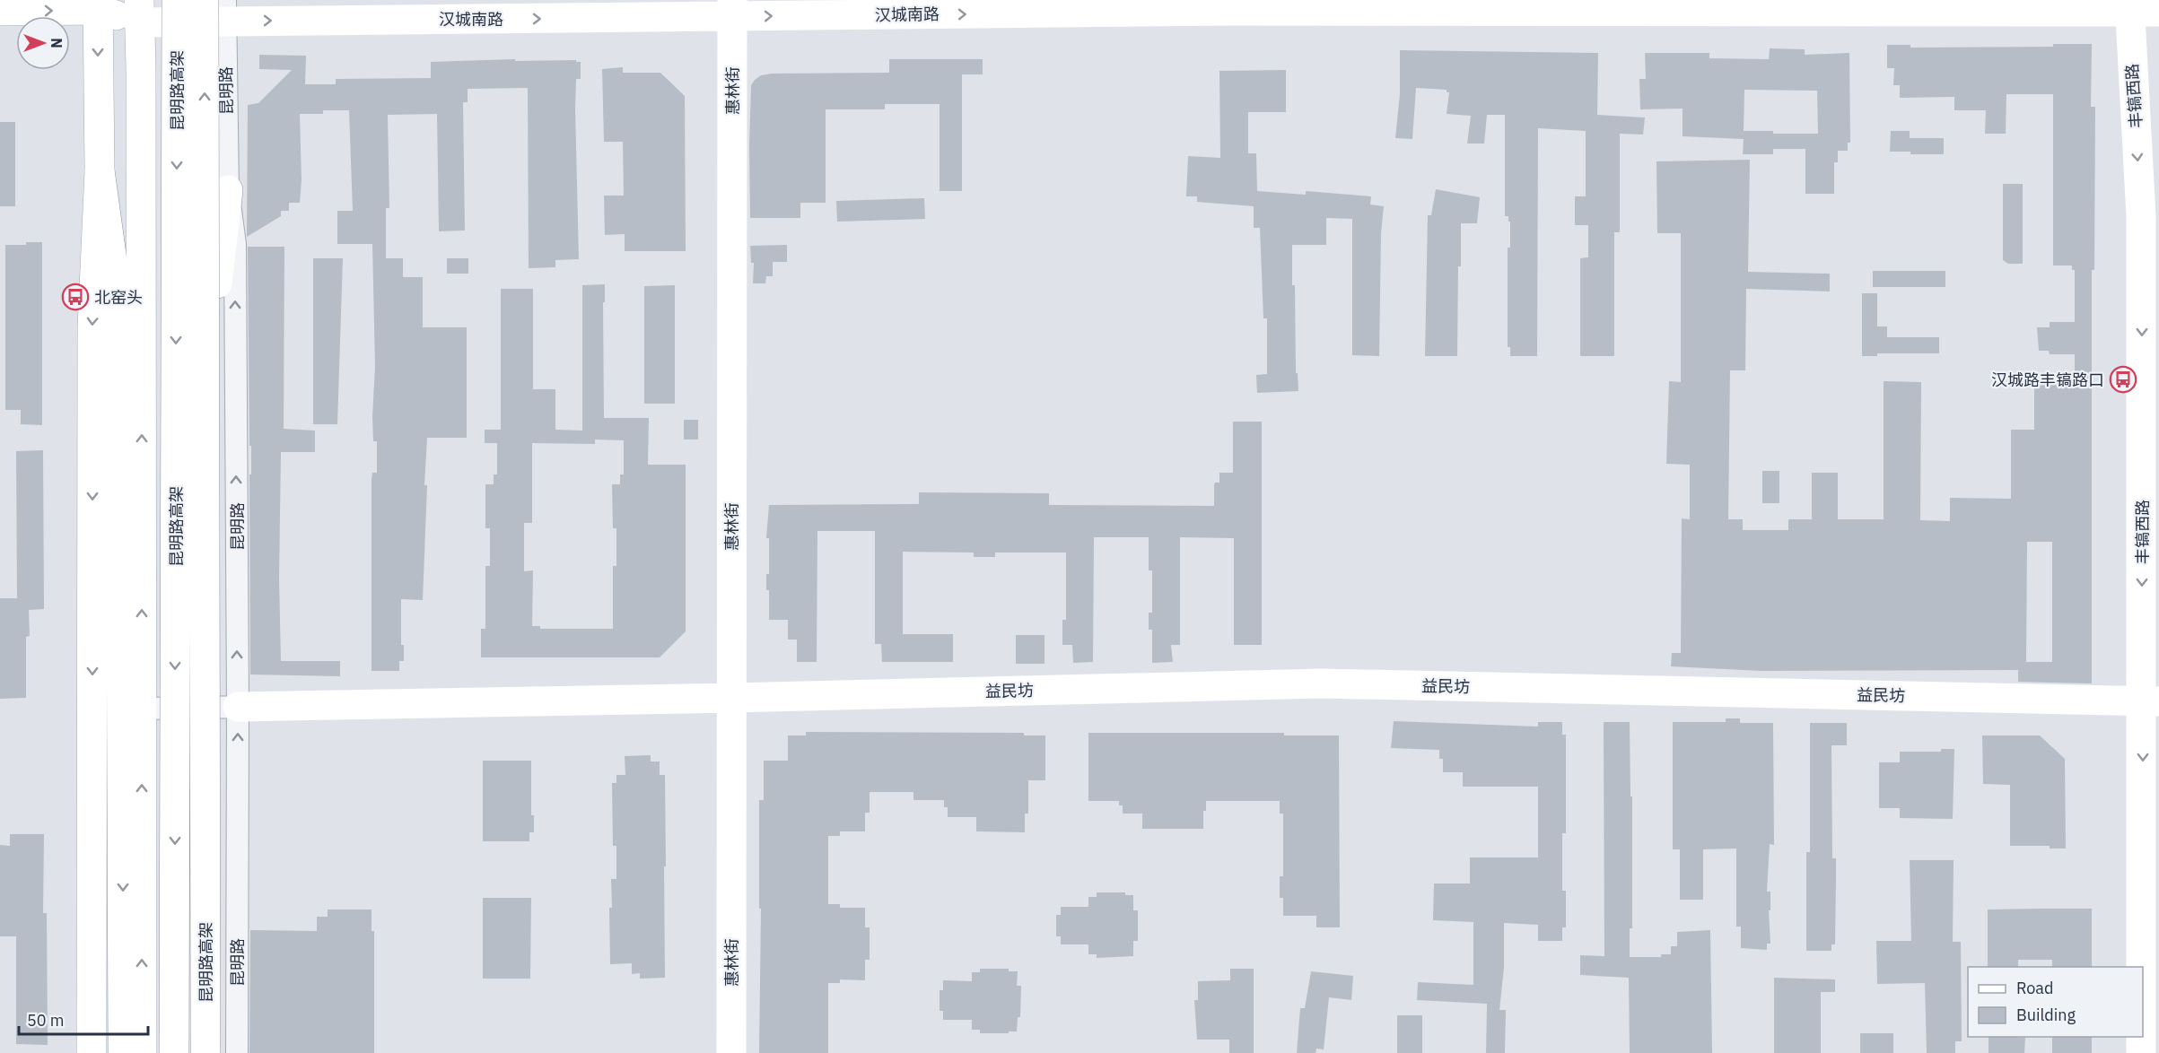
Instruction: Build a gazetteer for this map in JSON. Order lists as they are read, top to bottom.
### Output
{
  "streets": {
    "main road": [
      "汉城南路",
      "昆明路高架",
      "惠林街",
      "丰镐西路",
      "益民坊"
    ],
    "street": ["昆明路"]
  },
  "crossings": [
    ["汉城南路", "昆明路"],
    ["汉城南路", "惠林街"],
    ["汉城南路", "丰镐西路"],
    ["昆明路", "益民坊"],
    ["惠林街", "益民坊"],
    ["丰镐西路", "益民坊"]
  ],
  "one_way": ["汉城南路", "昆明路", "丰镐西路"],
  "places": {
    "bus stop": ["北窑头", "汉城路丰镐路口"]
  },
  "legend": ["Road", "Building"],
  "scale_bar": "50 m",
  "north": "right"
}
